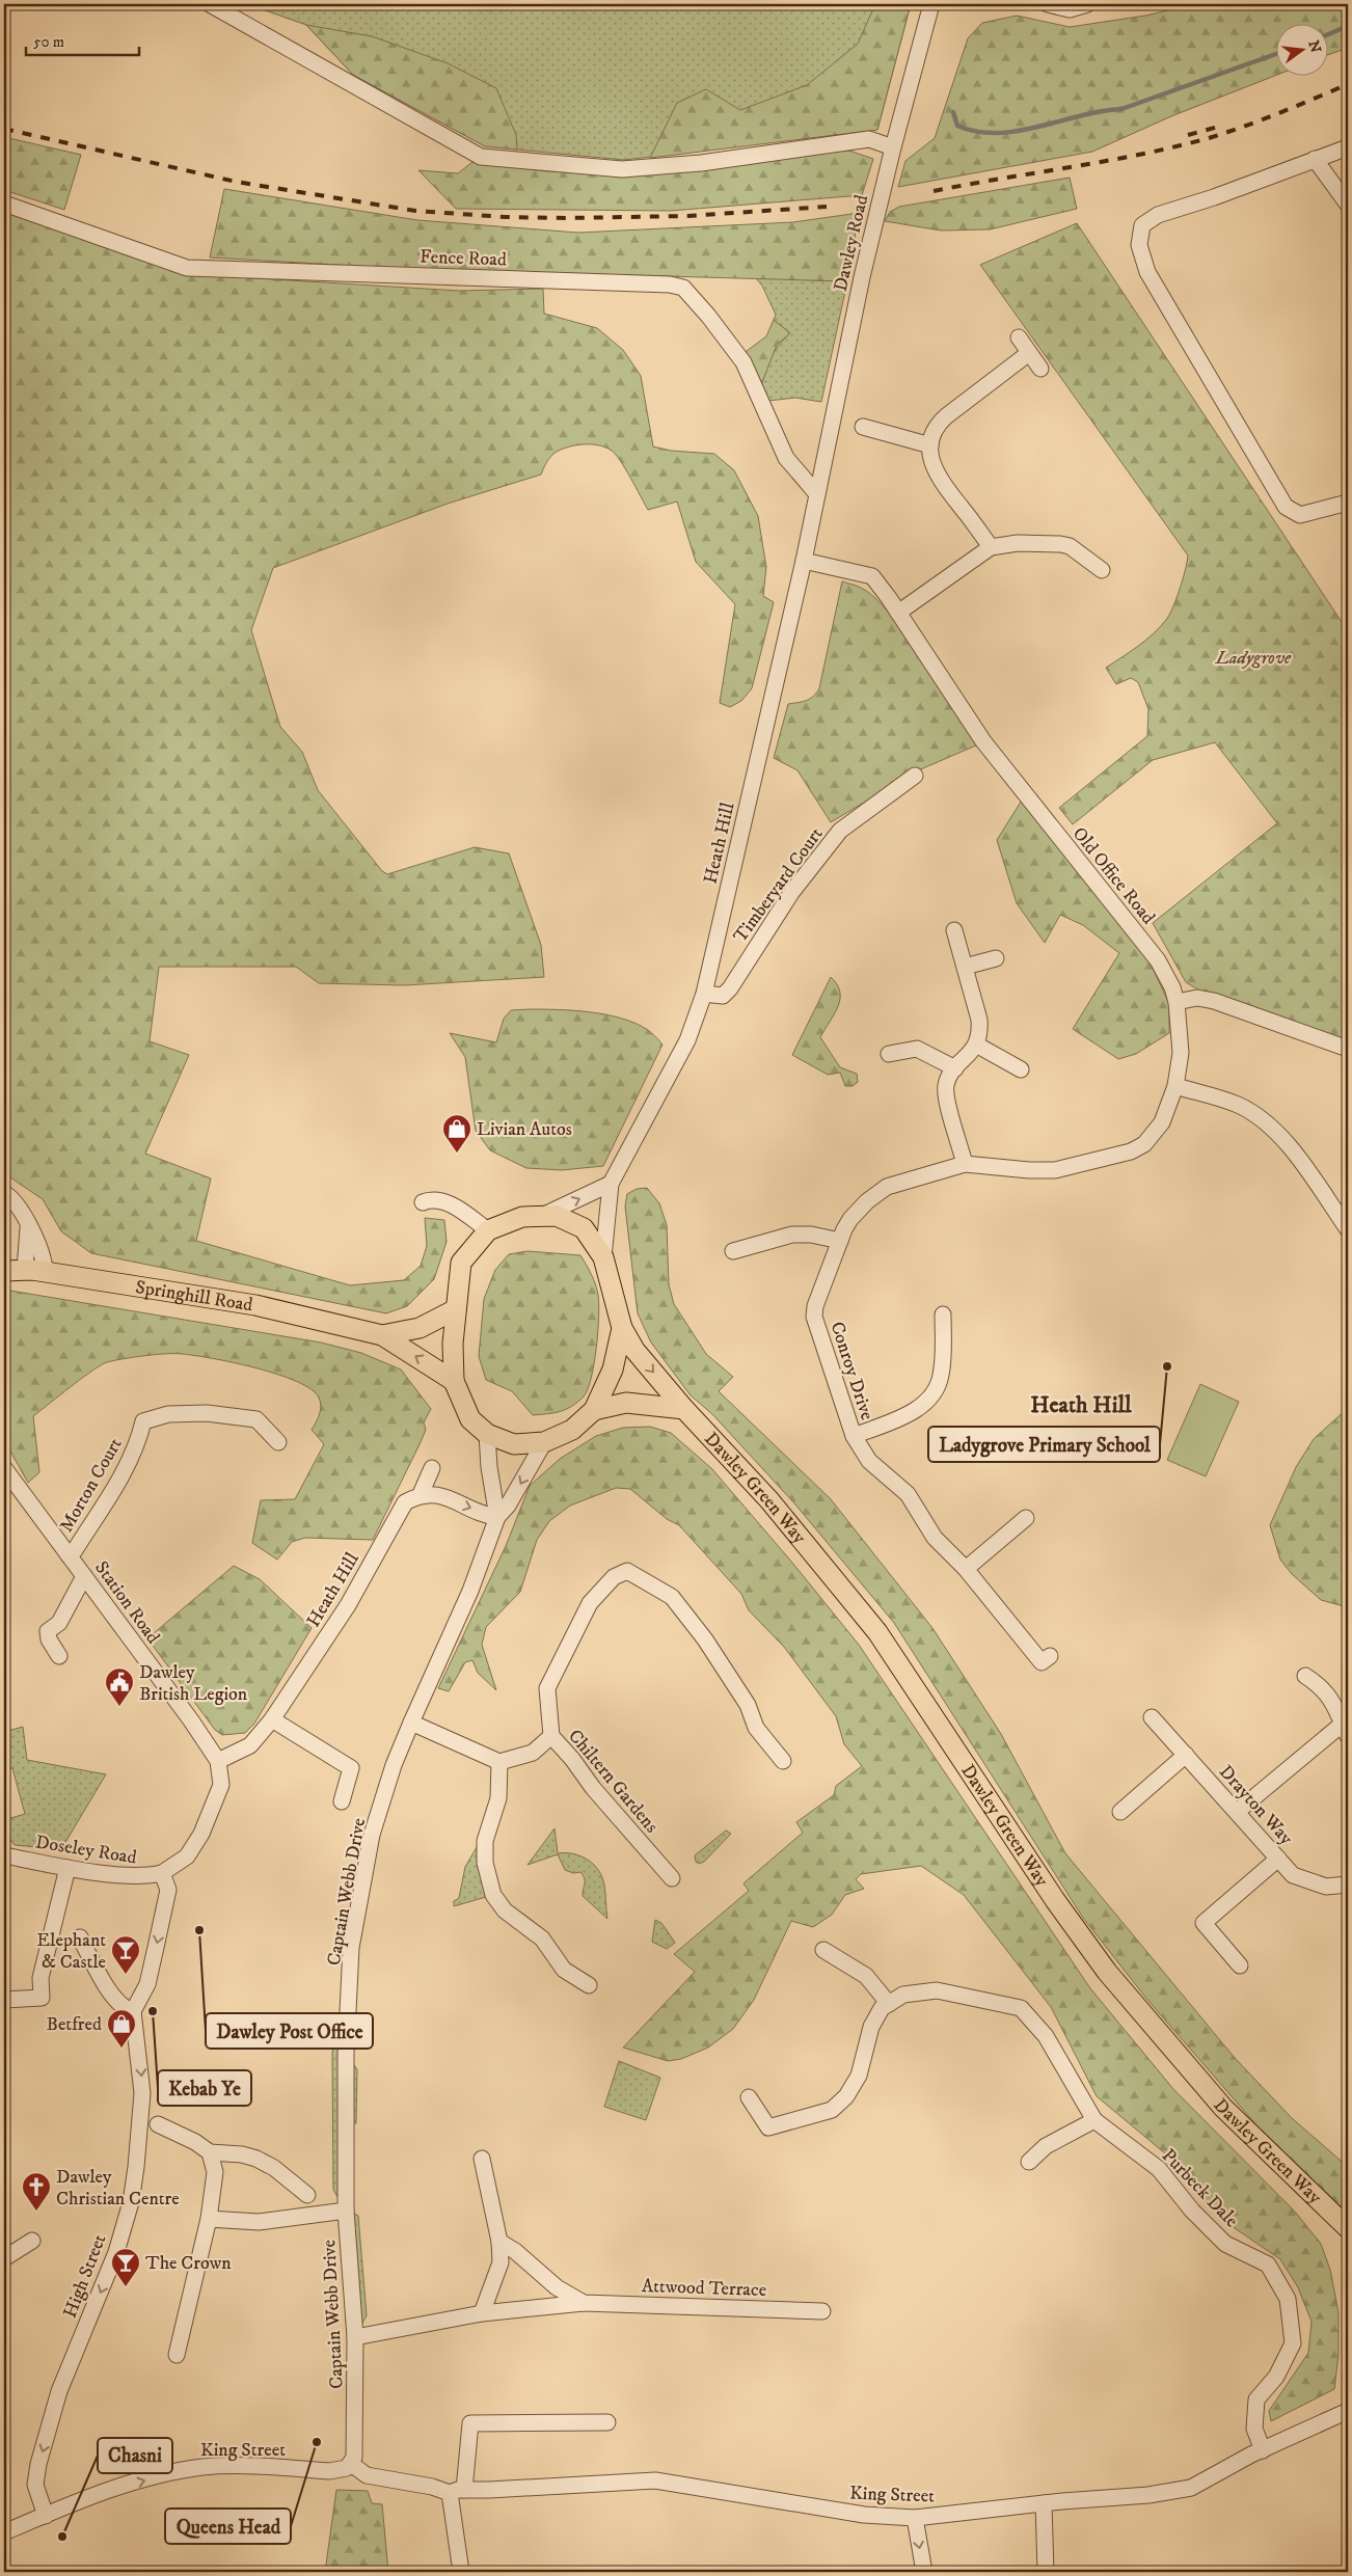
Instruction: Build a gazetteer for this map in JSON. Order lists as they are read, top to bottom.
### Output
{
  "streets": {
    "main road": ["Springhill Road", "Dawley Green Way"],
    "street": [
      "Dawley Road",
      "Fence Road",
      "Heath Hill",
      "Old Office Road",
      "Timberyard Court",
      "Conroy Drive",
      "Morton Court",
      "Station Road",
      "Chiltern Gardens",
      "Drayton Way",
      "Doseley Road",
      "Captain Webb Drive",
      "Purbeck Dale",
      "High Street",
      "Attwood Terrace",
      "King Street"
    ]
  },
  "crossings": [
    ["Dawley Road", "Fence Road"],
    ["Dawley Road", "Heath Hill"],
    ["Fence Road", "Heath Hill"],
    ["Heath Hill", "Old Office Road"],
    ["Heath Hill", "Timberyard Court"],
    ["Heath Hill", "Station Road"],
    ["Old Office Road", "Conroy Drive"],
    ["Morton Court", "Station Road"],
    ["Captain Webb Drive", "Attwood Terrace"],
    ["Captain Webb Drive", "King Street"],
    ["Purbeck Dale", "King Street"],
    ["High Street", "King Street"]
  ],
  "districts": ["Heath Hill"],
  "parks": ["Ladygrove"],
  "places": {
    "shop": ["Livian Autos", "Betfred"],
    "other": [
      "Ladygrove Primary School",
      "Dawley Post Office",
      "Kebab Ye",
      "Queens Head",
      "Chasni"
    ],
    "public building": ["Dawley British Legion"],
    "bar": ["Elephant & Castle", "The Crown"],
    "church": ["Dawley Christian Centre"]
  },
  "scale_bar": "50 m",
  "north": "right"
}
